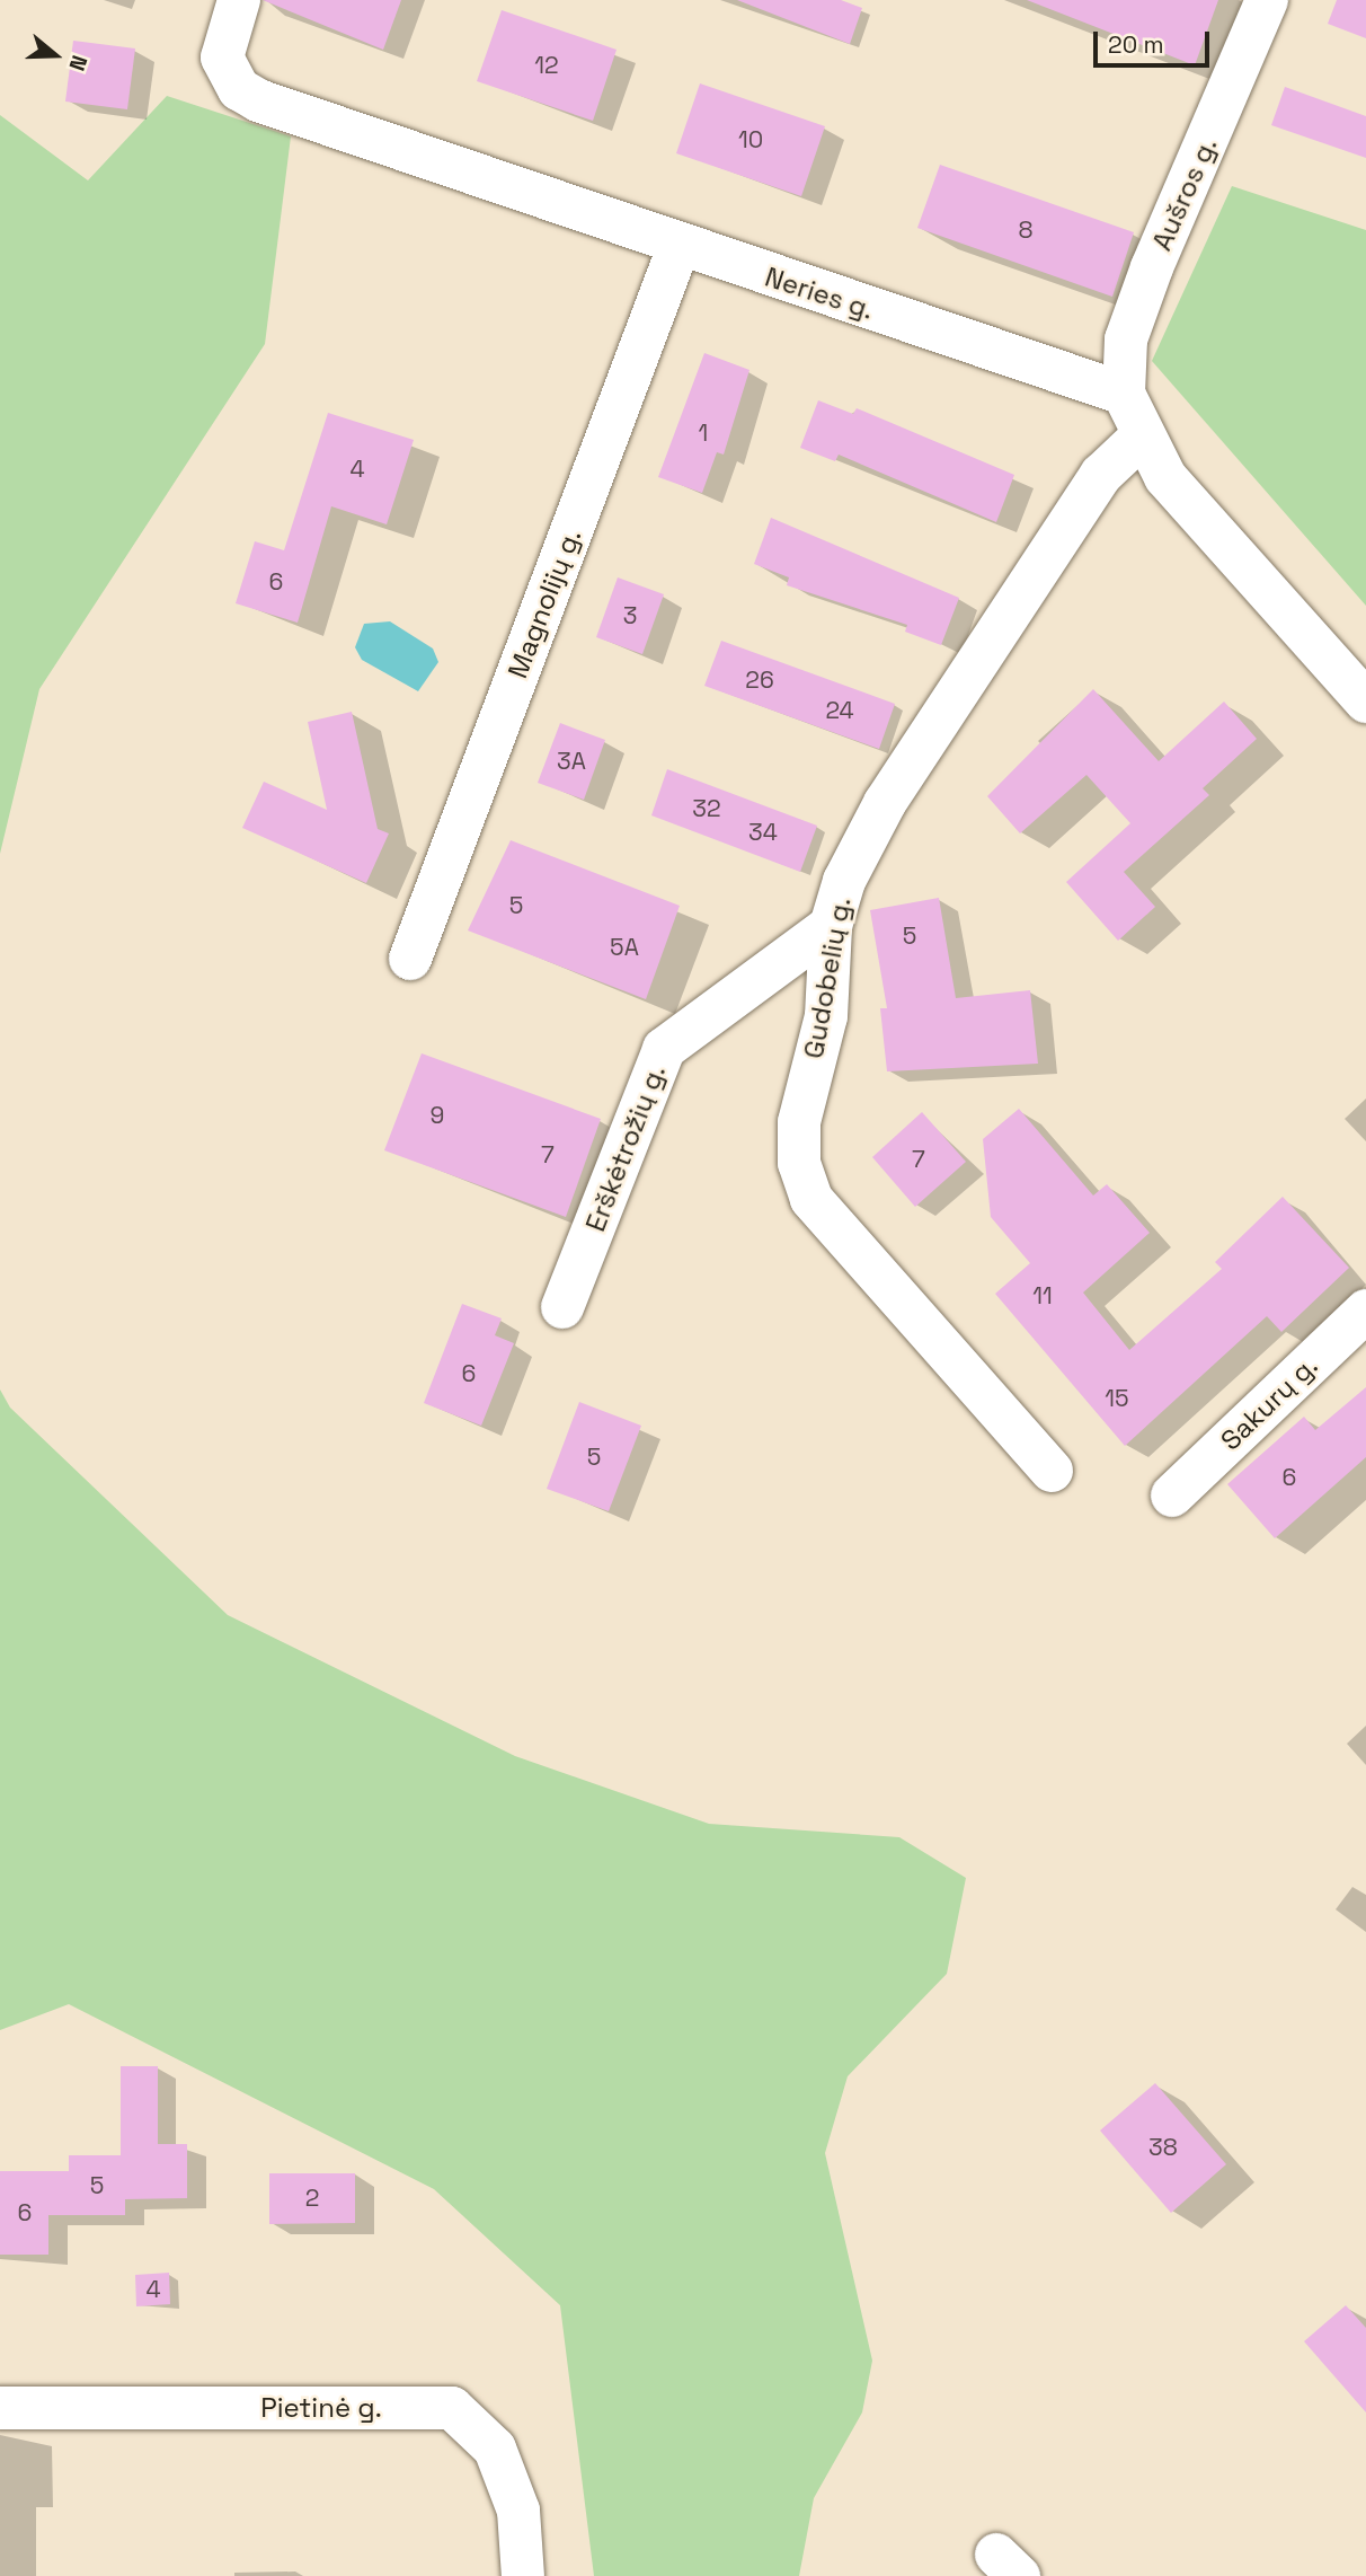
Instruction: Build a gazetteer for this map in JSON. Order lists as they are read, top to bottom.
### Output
{
  "streets": {
    "street": [
      "Aušros g.",
      "Neries g.",
      "Magnolijų g.",
      "Gudobelių g.",
      "Erškėtrožių g.",
      "Sakurų g.",
      "Pietinė g."
    ]
  },
  "crossings": [
    ["Aušros g.", "Neries g."],
    ["Neries g.", "Magnolijų g."],
    ["Gudobelių g.", "Erškėtrožių g."]
  ],
  "house_numbers": [
    "12",
    "10",
    "8",
    "1",
    "4",
    "6",
    "3",
    "26",
    "24",
    "3A",
    "32",
    "34",
    "5",
    "5",
    "5A",
    "9",
    "7",
    "7",
    "11",
    "6",
    "15",
    "5",
    "6",
    "38",
    "5",
    "2",
    "6",
    "4"
  ],
  "scale_bar": "20 m",
  "north": "right"
}
